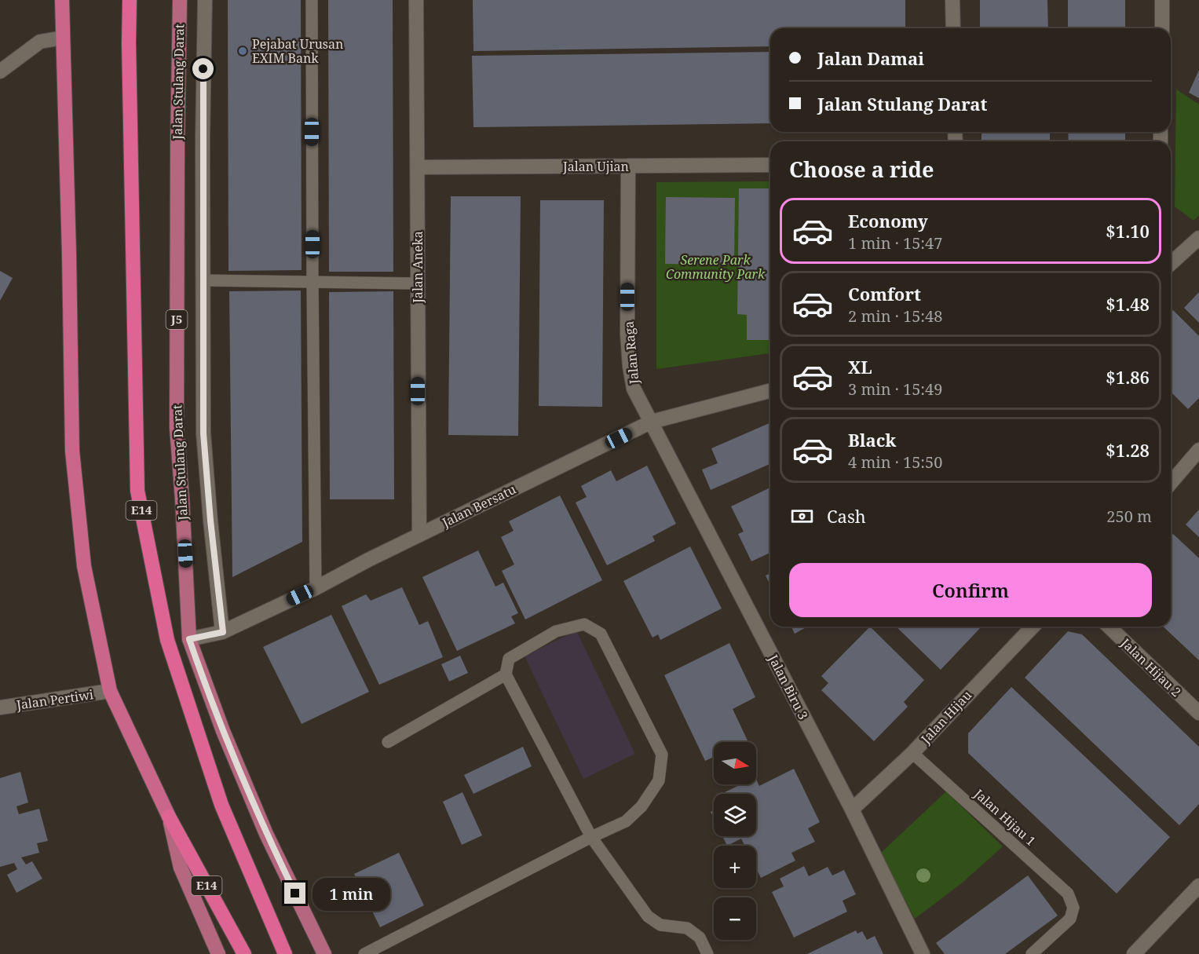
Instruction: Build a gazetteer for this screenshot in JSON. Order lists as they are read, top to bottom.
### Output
{
  "streets": {
    "highway": ["E14"],
    "main road": ["Jalan Stulang Darat", "J5"],
    "street": [
      "Jalan Ujian",
      "Jalan Aneka",
      "Jalan Raga",
      "Jalan Bersatu",
      "Jalan Hijau 2",
      "Jalan Biru 3",
      "Jalan Pertiwi",
      "Jalan Hijau"
    ],
    "lane": ["Jalan Hijau 1"]
  },
  "crossings": [
    ["Jalan Stulang Darat", "Jalan Bersatu"],
    ["Jalan Ujian", "Jalan Aneka"],
    ["Jalan Ujian", "Jalan Raga"],
    ["Jalan Aneka", "Jalan Bersatu"],
    ["Jalan Raga", "Jalan Bersatu"],
    ["Jalan Raga", "Jalan Biru 3"],
    ["Jalan Bersatu", "Jalan Biru 3"],
    ["E14", "Jalan Pertiwi"],
    ["Jalan Biru 3", "Jalan Hijau"],
    ["Jalan Hijau", "Jalan Hijau 1"]
  ],
  "parks": ["Serene Park Community Park"],
  "places": ["Pejabat Urusan EXIM Bank"],
  "north": "right",
  "page": {
    "banner": ["Jalan Damai", "Jalan Stulang Darat"],
    "heading": "Choose a ride",
    "list": [
      {
        "name": "Economy",
        "note": "1 min · 15:47",
        "value": "$1.10"
      },
      {
        "name": "Comfort",
        "note": "2 min · 15:48",
        "value": "$1.48"
      },
      {
        "name": "XL",
        "note": "3 min · 15:49",
        "value": "$1.86"
      },
      {
        "name": "Black",
        "note": "4 min · 15:50",
        "value": "$1.28"
      }
    ],
    "pay": ["Cash", "250 m"],
    "buttons": "Confirm",
    "map_buttons": ["+", "−"],
    "bubble": "1 min"
  }
}
